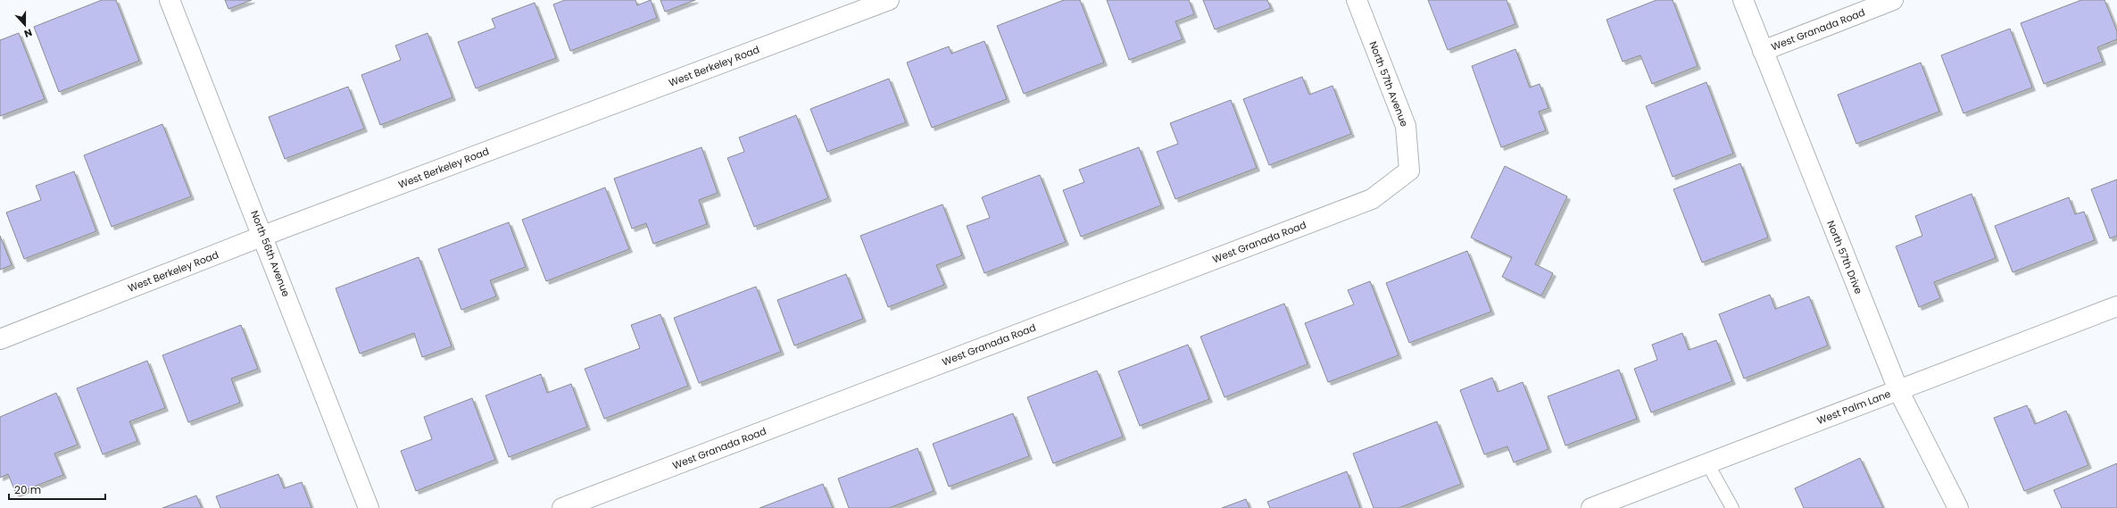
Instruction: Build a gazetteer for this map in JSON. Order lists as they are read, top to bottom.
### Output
{
  "streets": {
    "street": [
      "West Granada Road",
      "West Berkeley Road",
      "North 57th Avenue",
      "North 56th Avenue",
      "North 57th Drive",
      "West Palm Lane"
    ]
  },
  "crossings": [
    ["West Granada Road", "North 57th Avenue"],
    ["West Granada Road", "North 57th Drive"],
    ["West Berkeley Road", "North 56th Avenue"],
    ["North 57th Drive", "West Palm Lane"]
  ],
  "scale_bar": "20 m",
  "north": "bottom"
}
